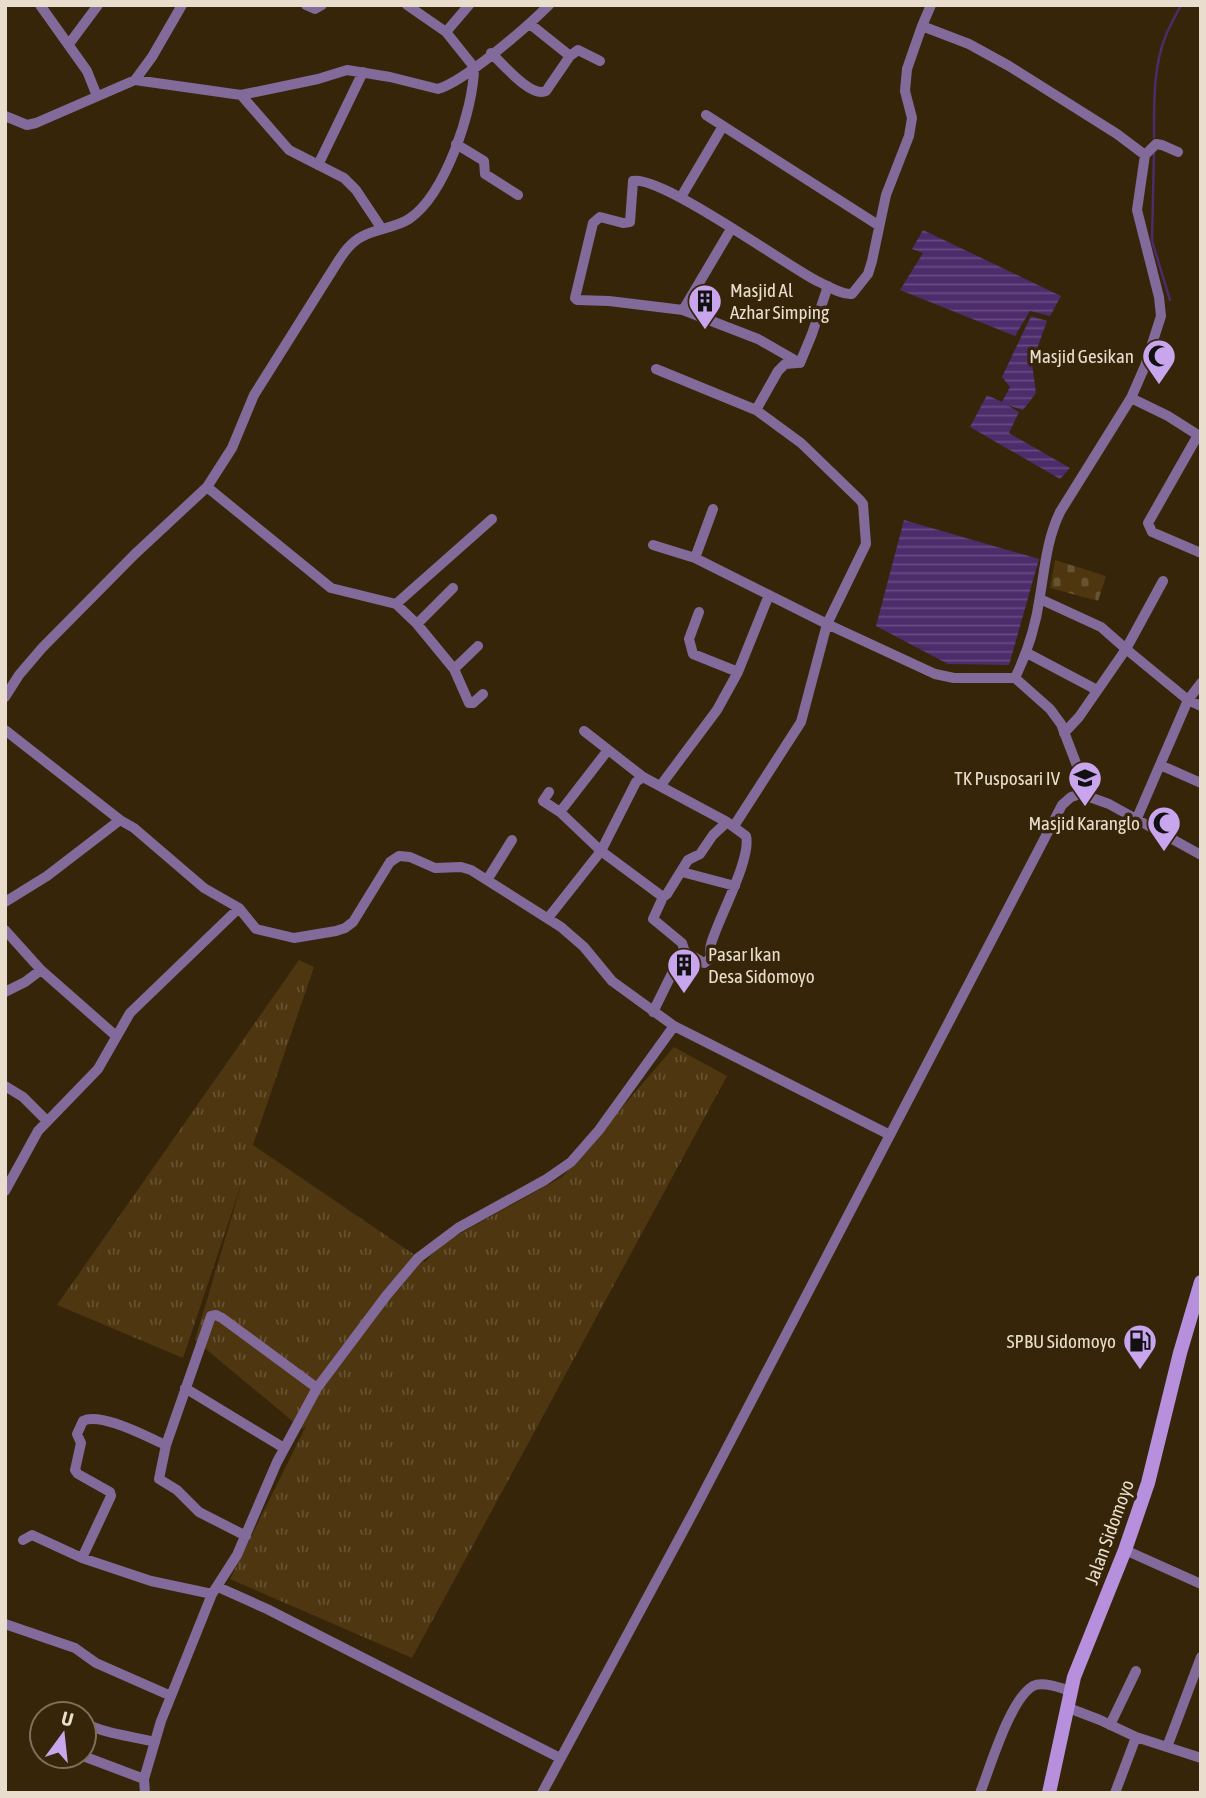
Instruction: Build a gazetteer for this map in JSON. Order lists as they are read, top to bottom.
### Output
{
  "streets": {
    "main road": ["Jalan Sidomoyo"]
  },
  "places": {
    "building": ["Masjid Al Azhar Simping", "Pasar Ikan Desa Sidomoyo"],
    "mosque": ["Masjid Gesikan", "Masjid Karanglo"],
    "school or university": ["TK Pusposari IV"],
    "fuel station": ["SPBU Sidomoyo"]
  },
  "north": "top"
}
